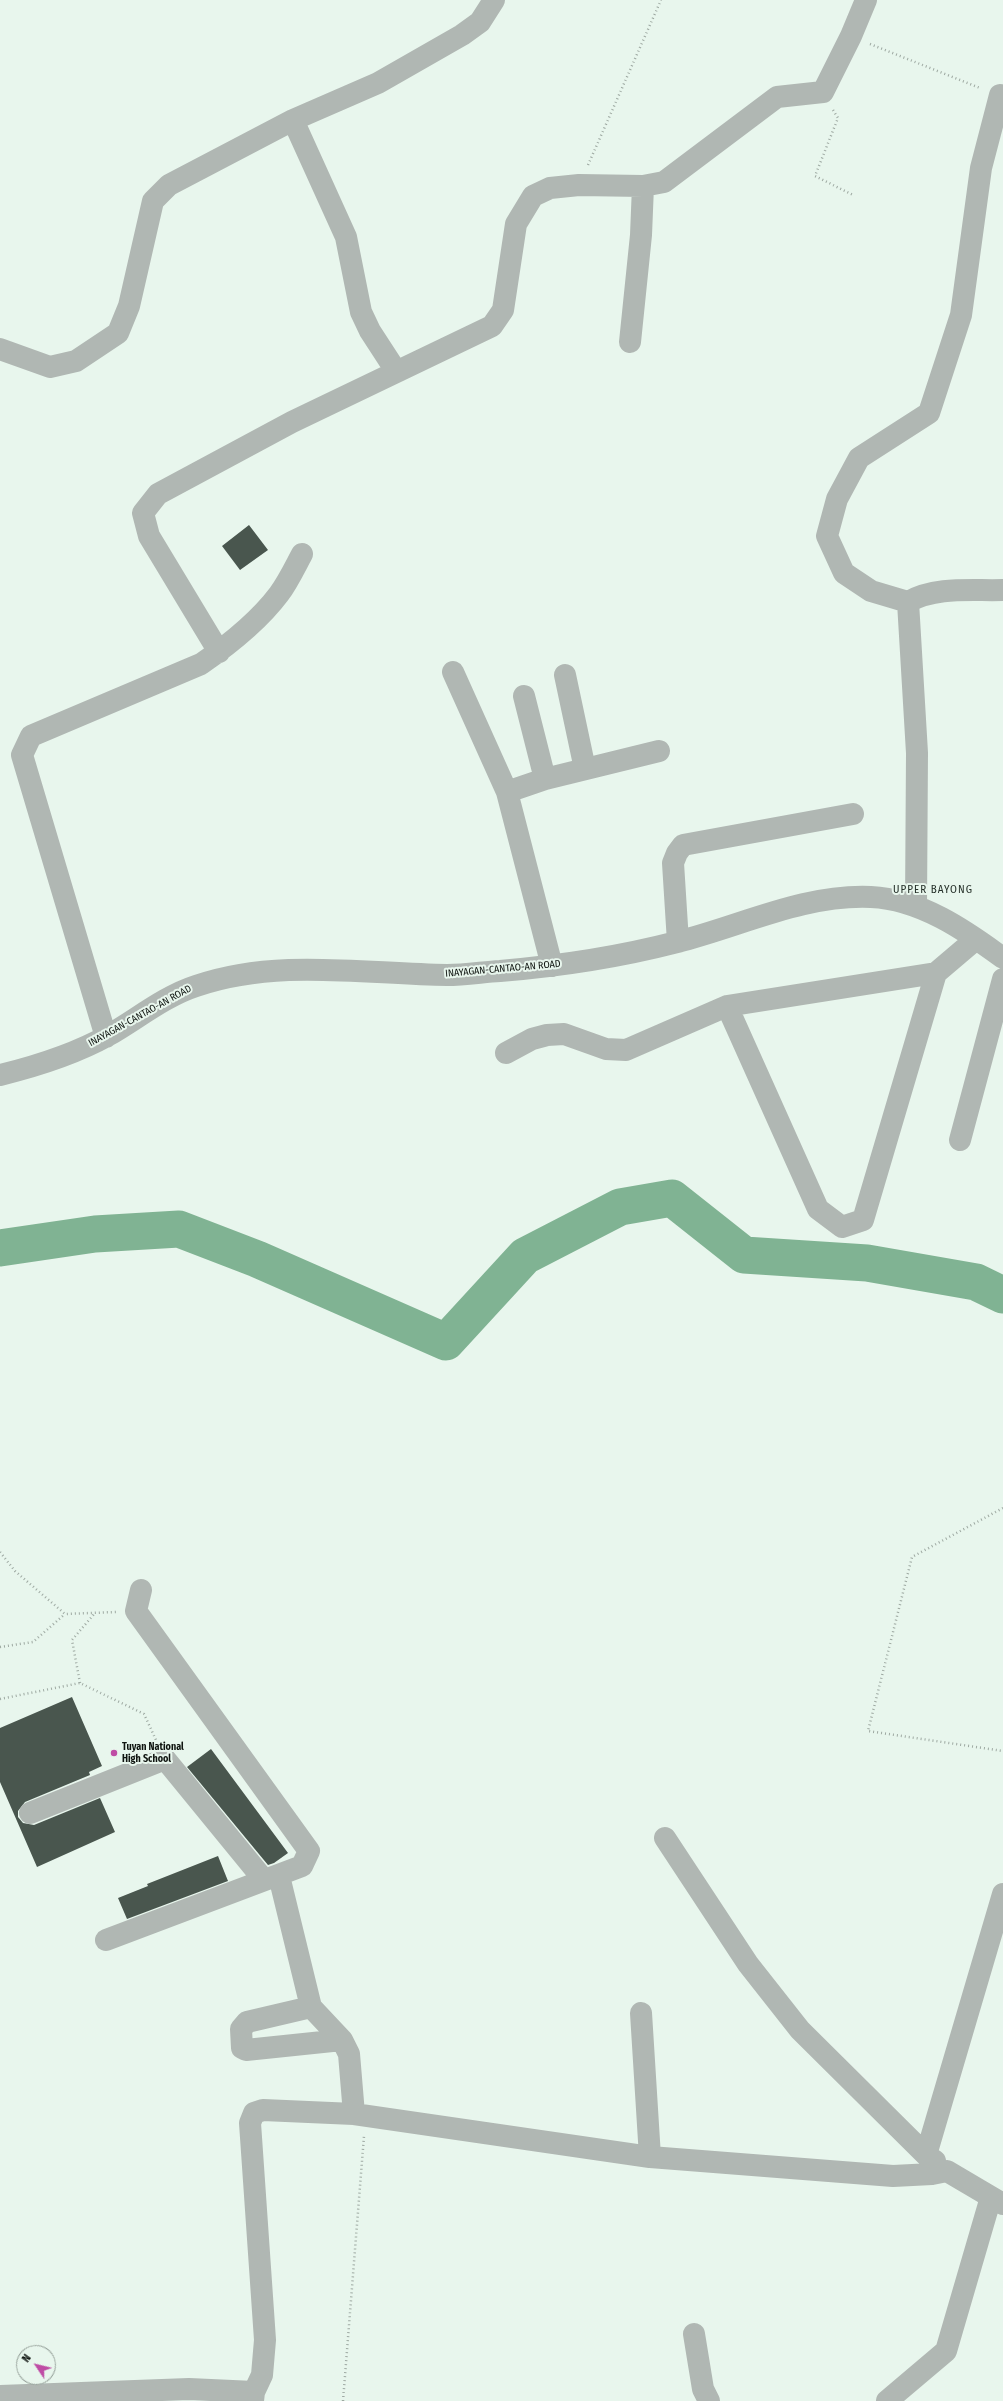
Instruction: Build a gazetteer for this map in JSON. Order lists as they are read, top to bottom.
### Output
{
  "streets": {
    "street": ["INAYAGAN-CANTAO-AN ROAD"]
  },
  "districts": ["UPPER BAYONG"],
  "places": ["Tuyan National High School"],
  "north": "top left"
}
